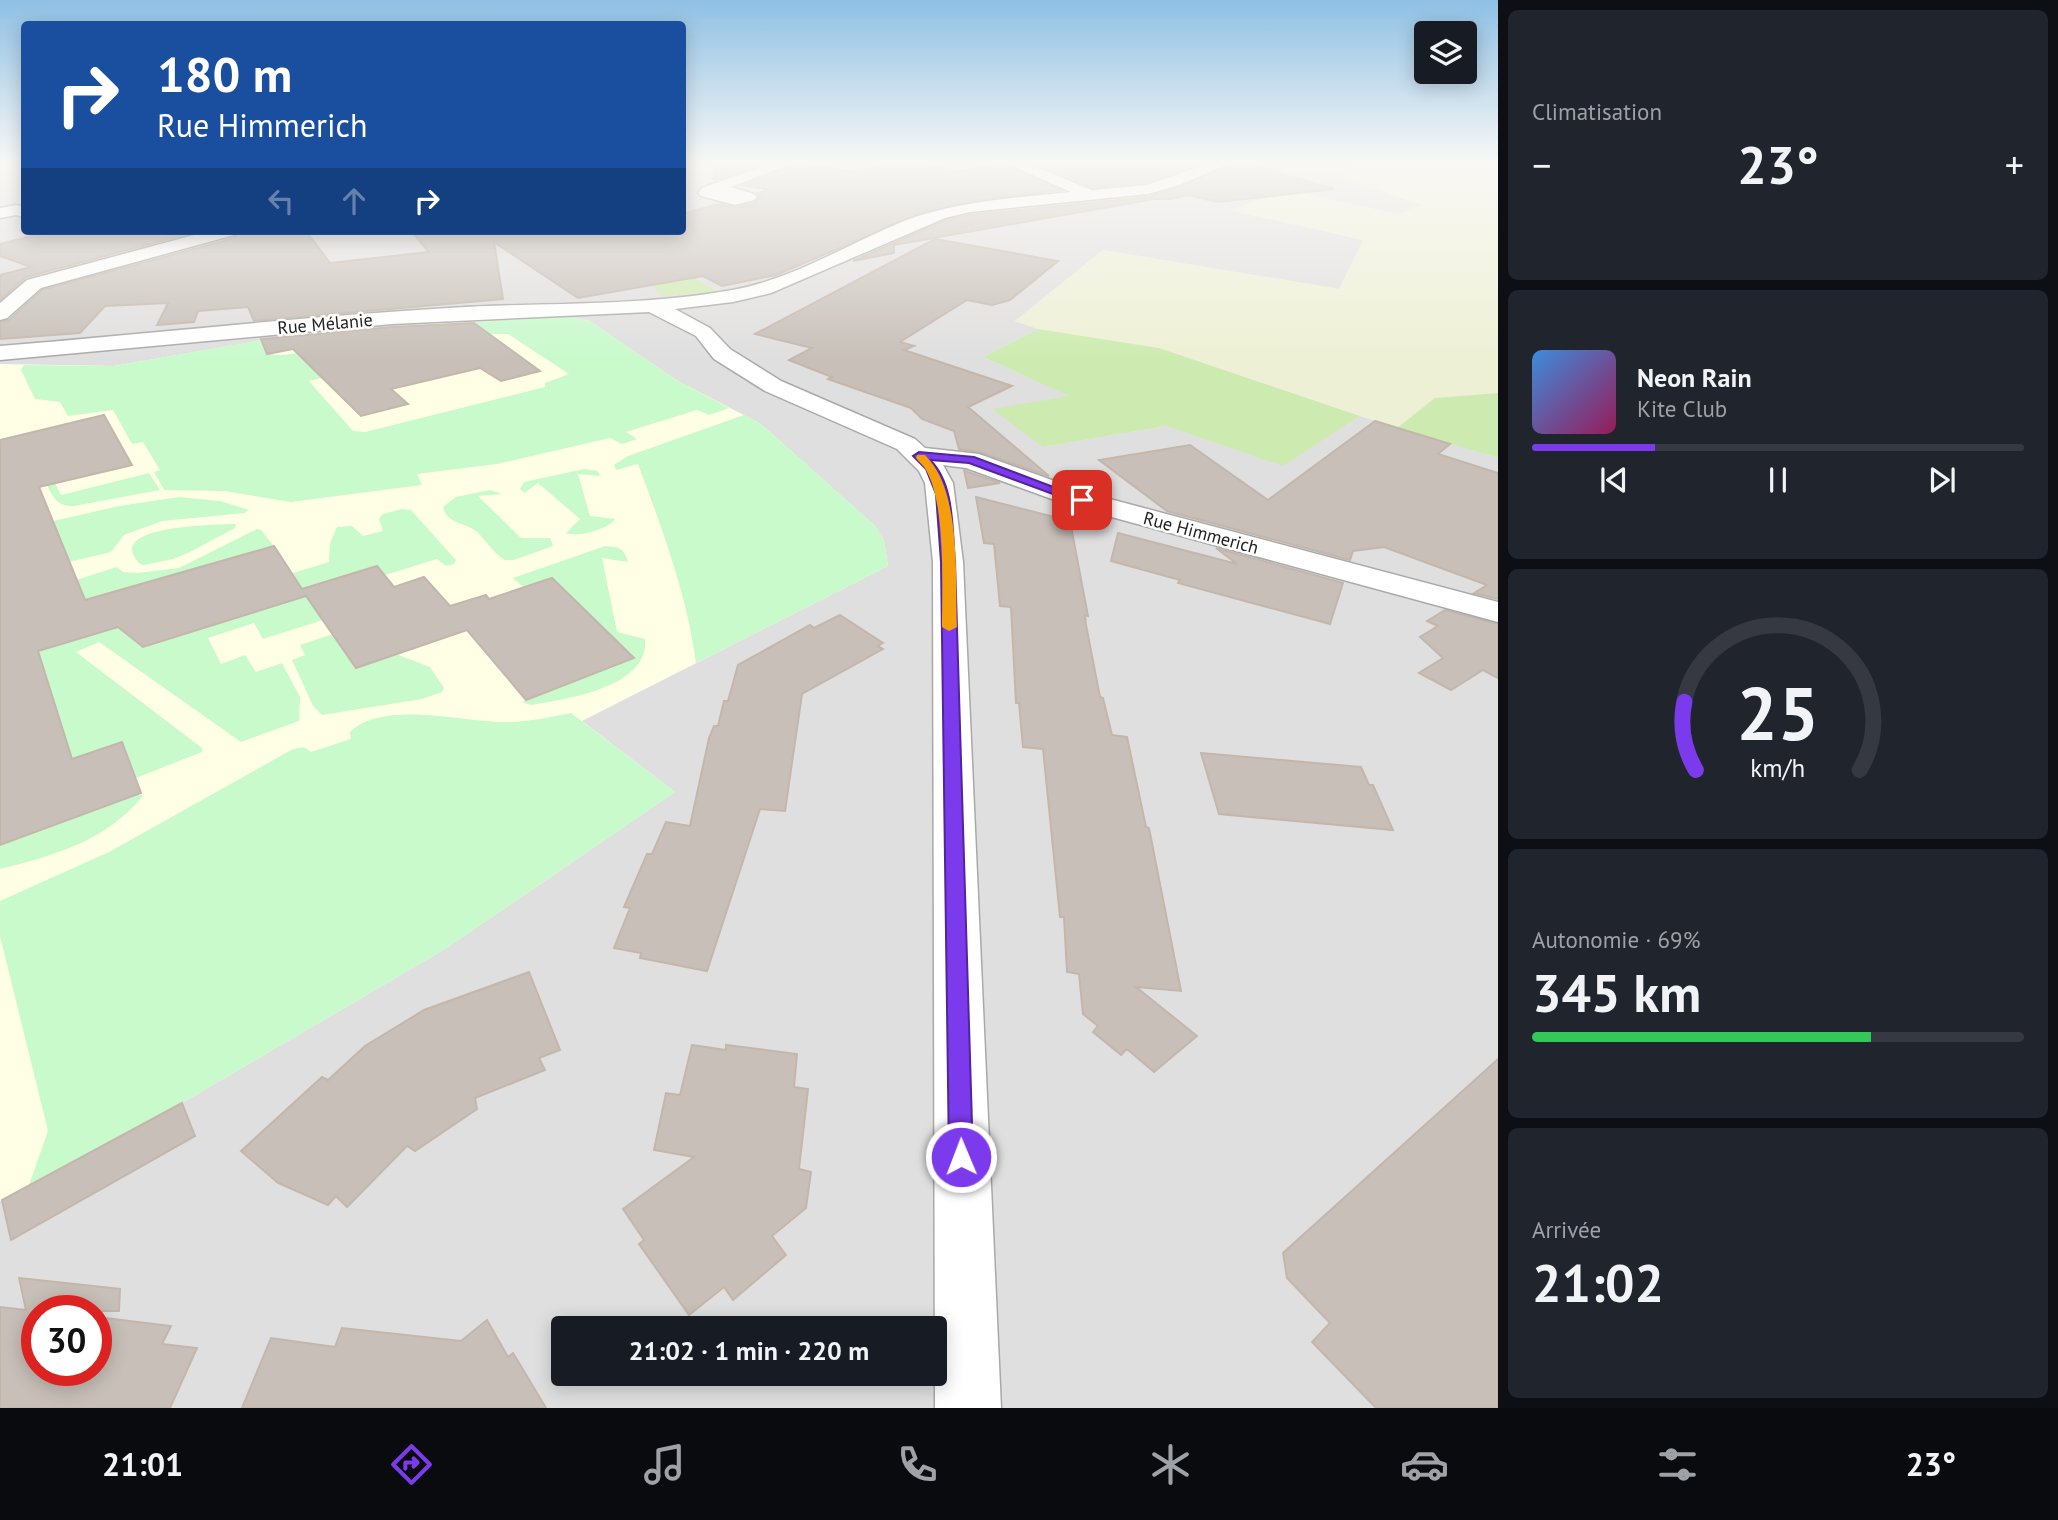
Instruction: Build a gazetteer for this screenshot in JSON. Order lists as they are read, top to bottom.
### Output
{
  "streets": {
    "street": ["Rue Mélanie", "Rue Himmerich"]
  },
  "page": {
    "tile": [
      "Climatisation",
      ["Autonomie · 69%", "345 km"],
      ["Arrivée", "21:02"]
    ],
    "turn": ["180 m", "Rue Himmerich"],
    "heat": ["−", "23°", "+"],
    "song": ["Neon Rain", "Kite Club"],
    "limit": "30",
    "trip": "21:02 · 1 min · 220 m",
    "tabs": ["21:01", "23°"],
    "gauge": ["25", "km/h"]
  }
}
